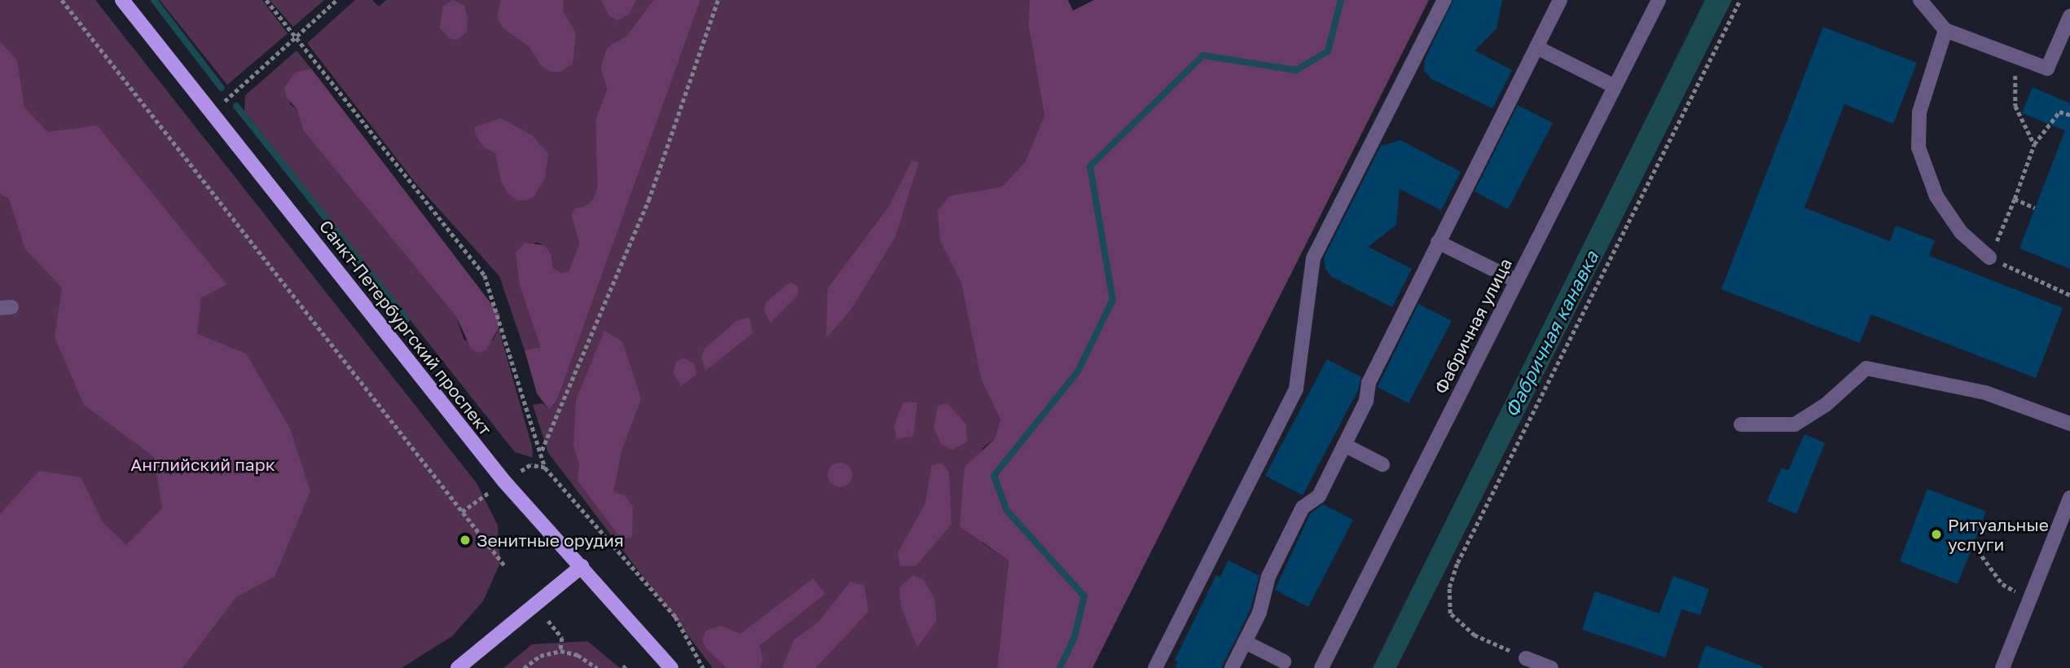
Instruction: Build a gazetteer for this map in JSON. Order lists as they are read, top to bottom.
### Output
{
  "streets": {
    "main road": ["Санкт-Петербургский проспект"],
    "street": ["Фабричная улица"]
  },
  "water": ["Фабричная канавка"],
  "parks": ["Английский парк"],
  "places": ["Ритуальные услуги", "Зенитные орудия"]
}
